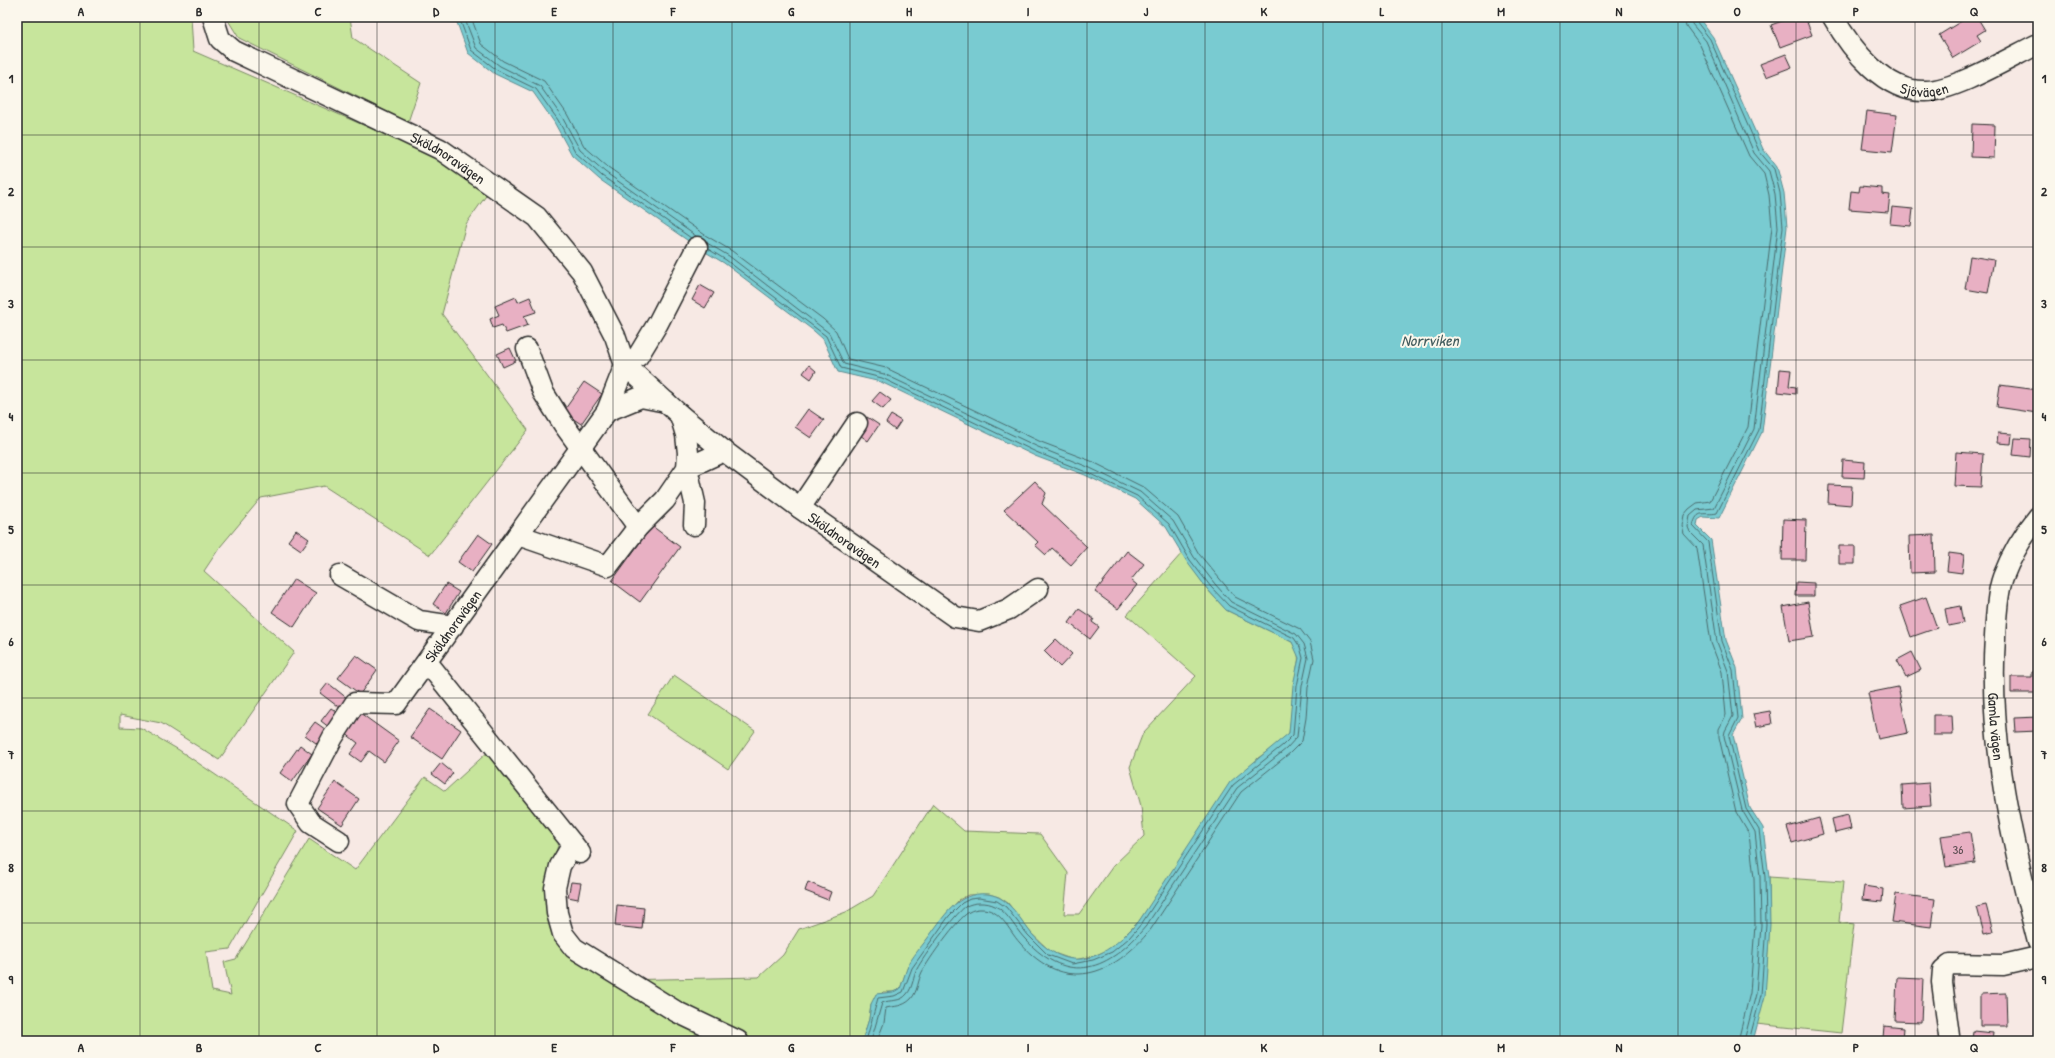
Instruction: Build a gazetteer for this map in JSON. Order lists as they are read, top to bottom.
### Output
{
  "streets": {
    "street": ["Sjövägen", "Sköldnoravägen", "Gamla vägen"]
  },
  "water": ["Norrviken"],
  "house_numbers": ["36"],
  "grid": {
    "columns": [
      "A",
      "B",
      "C",
      "D",
      "E",
      "F",
      "G",
      "H",
      "I",
      "J",
      "K",
      "L",
      "M",
      "N",
      "O",
      "P",
      "Q"
    ],
    "rows": [
      "1",
      "2",
      "3",
      "4",
      "5",
      "6",
      "7",
      "8",
      "9"
    ]
  }
}
